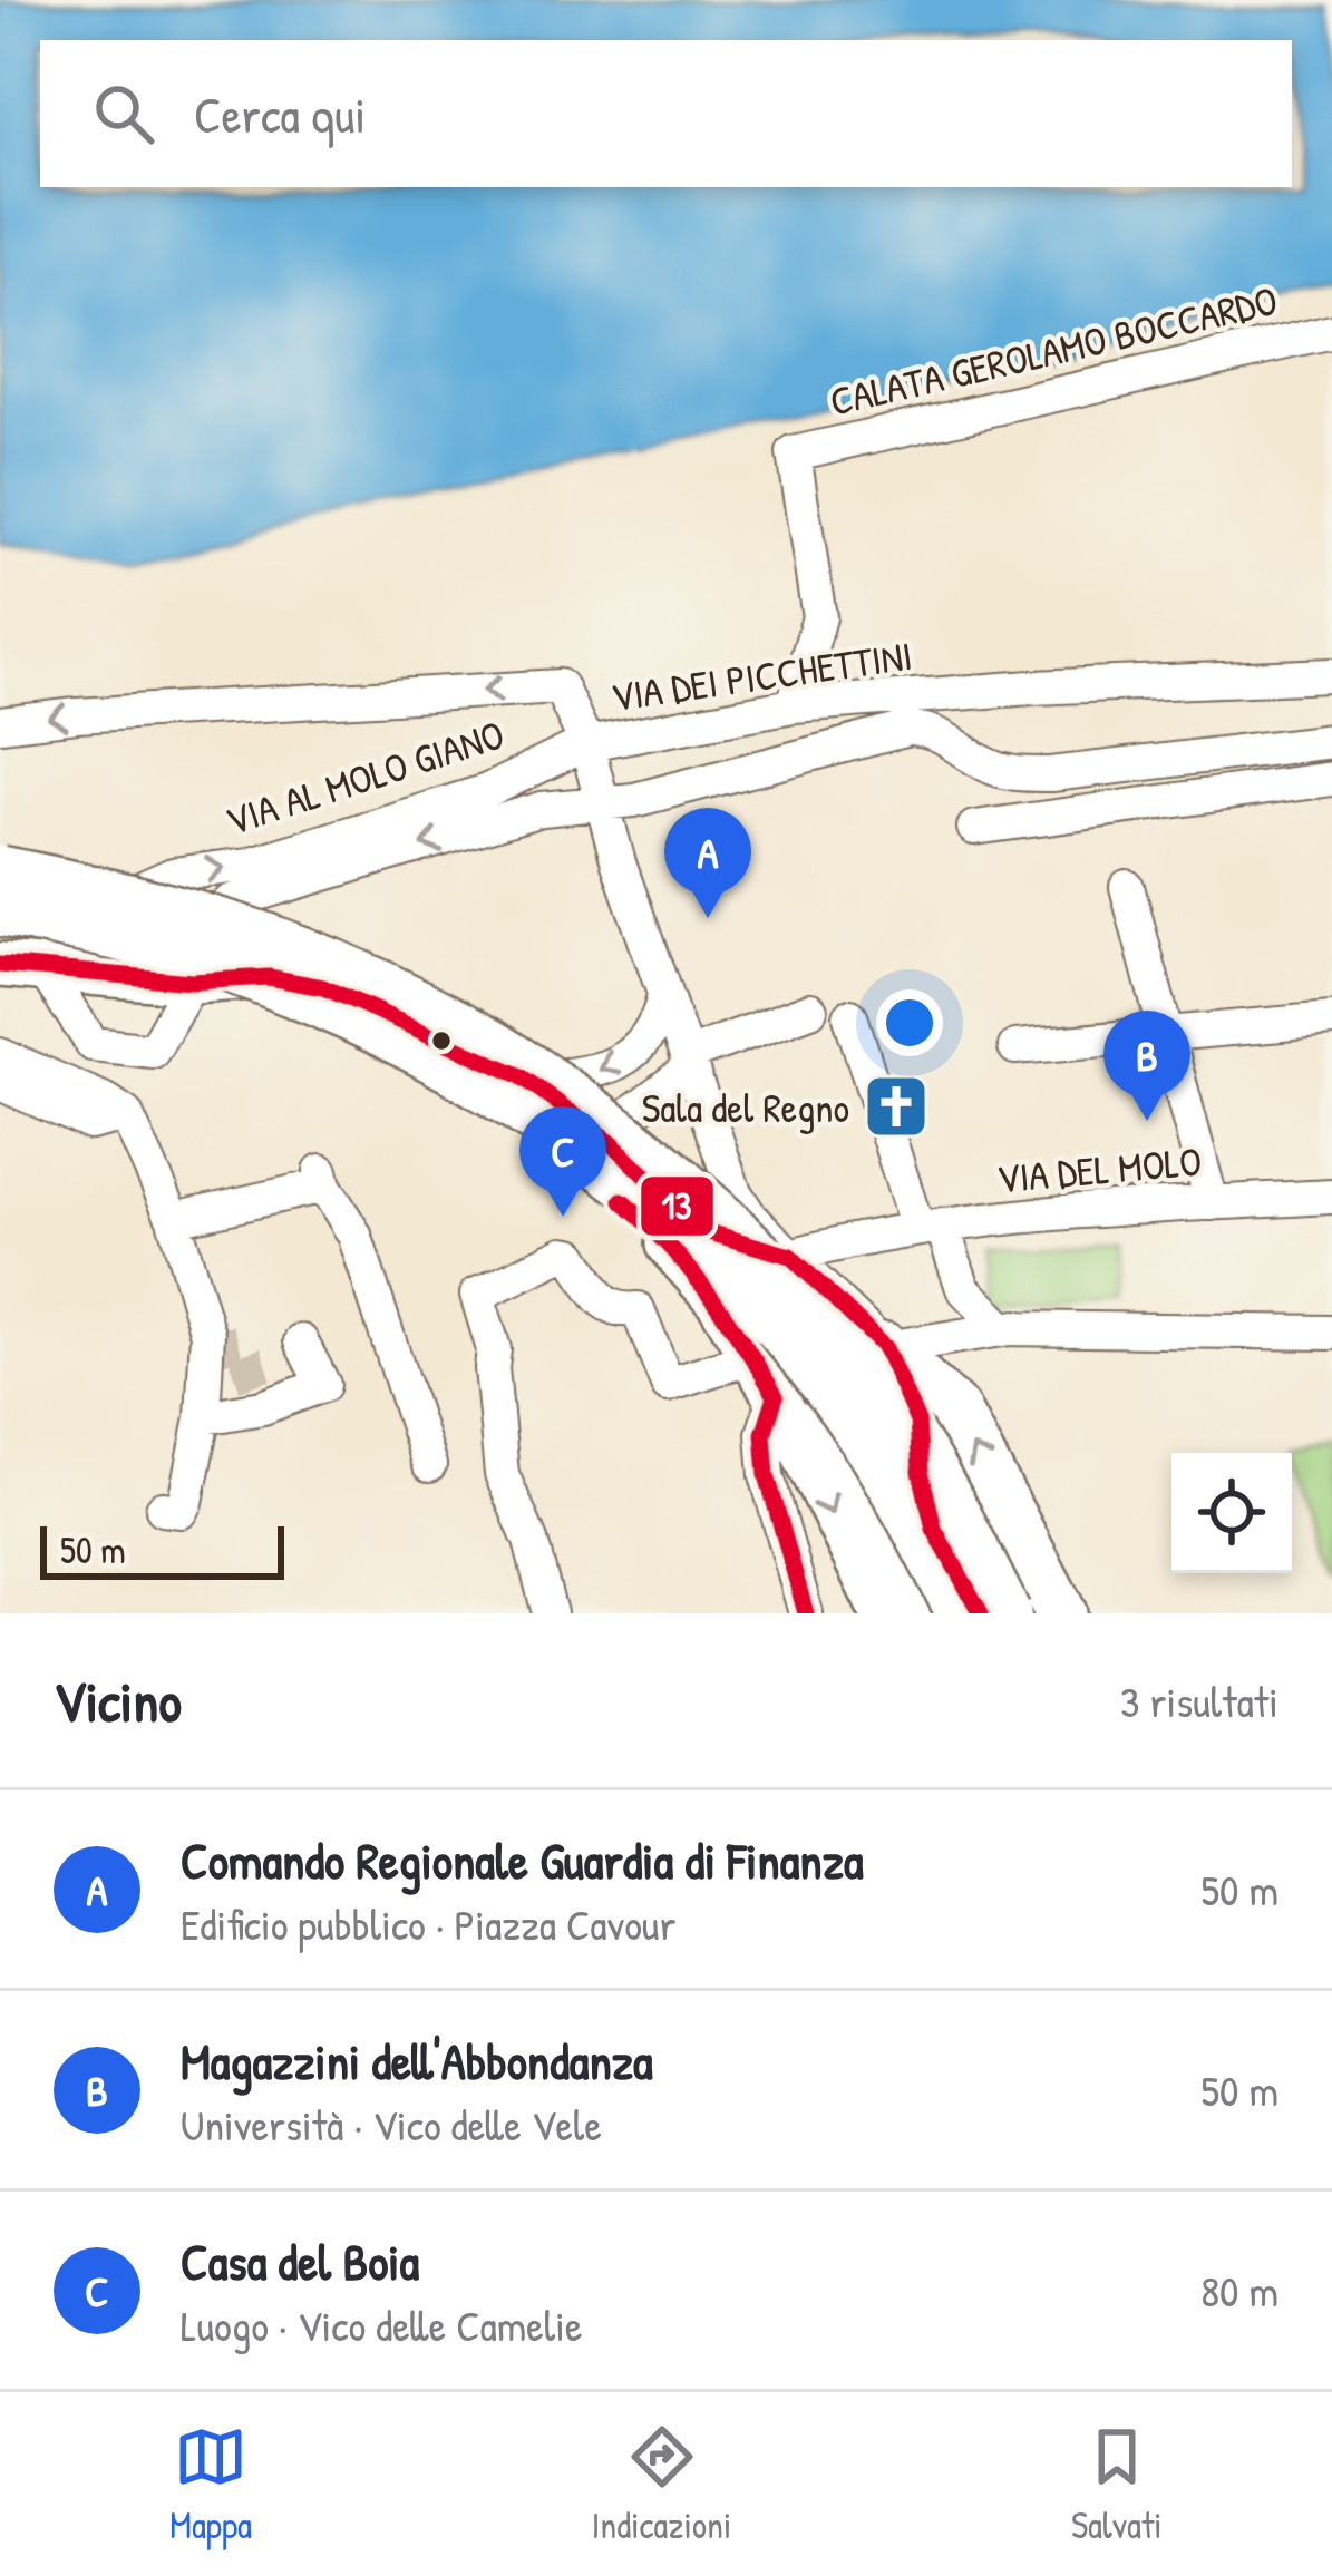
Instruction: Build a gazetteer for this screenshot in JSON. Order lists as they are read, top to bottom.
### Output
{
  "streets": {
    "street": [
      "CALATA GEROLAMO BOCCARDO",
      "VIA DEI PICCHETTINI",
      "VIA AL MOLO GIANO",
      "VIA DEL MOLO"
    ]
  },
  "crossings": [
    ["CALATA GEROLAMO BOCCARDO", "VIA DEI PICCHETTINI"],
    ["VIA DEI PICCHETTINI", "VIA AL MOLO GIANO"]
  ],
  "one_way": ["VIA DEI PICCHETTINI"],
  "places": {
    "church": ["Sala del Regno"]
  },
  "lines": ["transit line 13"],
  "scale_bar": "50 m",
  "page": {
    "search": "Cerca qui",
    "pins": ["A", "B", "C"],
    "scale": "50 m",
    "heading": ["Vicino", "3 risultati"],
    "list": [
      {
        "mark": "A",
        "name": "Comando Regionale Guardia di Finanza",
        "note": "Edificio pubblico · Piazza Cavour",
        "value": "50 m"
      },
      {
        "mark": "B",
        "name": "Magazzini dell'Abbondanza",
        "note": "Università · Vico delle Vele",
        "value": "50 m"
      },
      {
        "mark": "C",
        "name": "Casa del Boia",
        "note": "Luogo · Vico delle Camelie",
        "value": "80 m"
      }
    ],
    "nav": ["Mappa", "Indicazioni", "Salvati"]
  }
}
